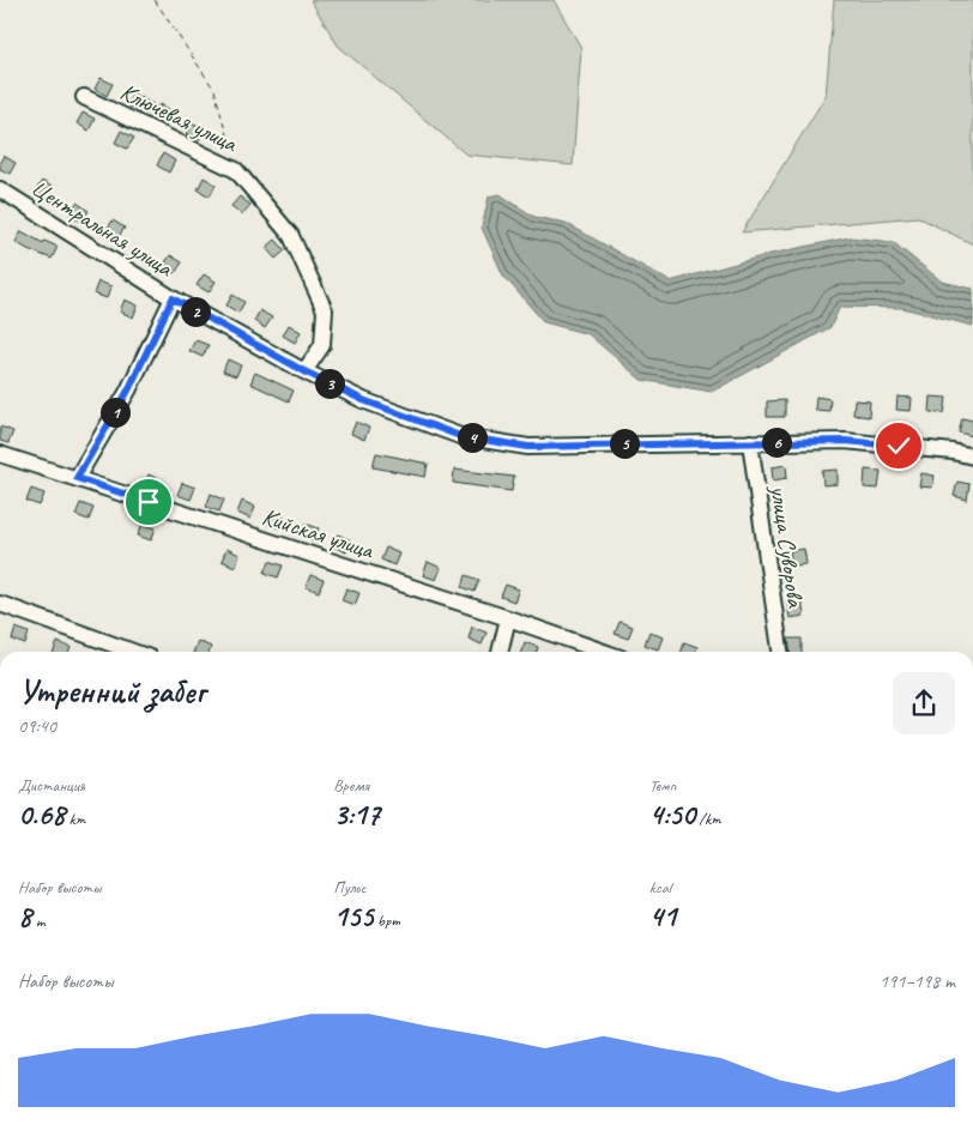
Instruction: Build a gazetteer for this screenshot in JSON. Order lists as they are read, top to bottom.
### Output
{
  "streets": {
    "street": [
      "Ключевая улица",
      "Центральная улица",
      "Кийская улица",
      "улица Суворова"
    ]
  },
  "crossings": [
    ["Ключевая улица", "Центральная улица"],
    ["Центральная улица", "улица Суворова"]
  ],
  "page": {
    "pins": [
      "2",
      "3",
      "1",
      "4",
      "6",
      "5"
    ],
    "heading": ["Утренний забег", "09:40"],
    "stats": [
      ["Дистанция", "0.68 km"],
      ["Время", "3:17"],
      ["Темп", "4:50 /km"],
      ["Набор высоты", "8 m"],
      ["Пульс", "155 bpm"],
      ["kcal", "41"]
    ],
    "chart": ["Набор высоты", "191–198 m"]
  }
}
